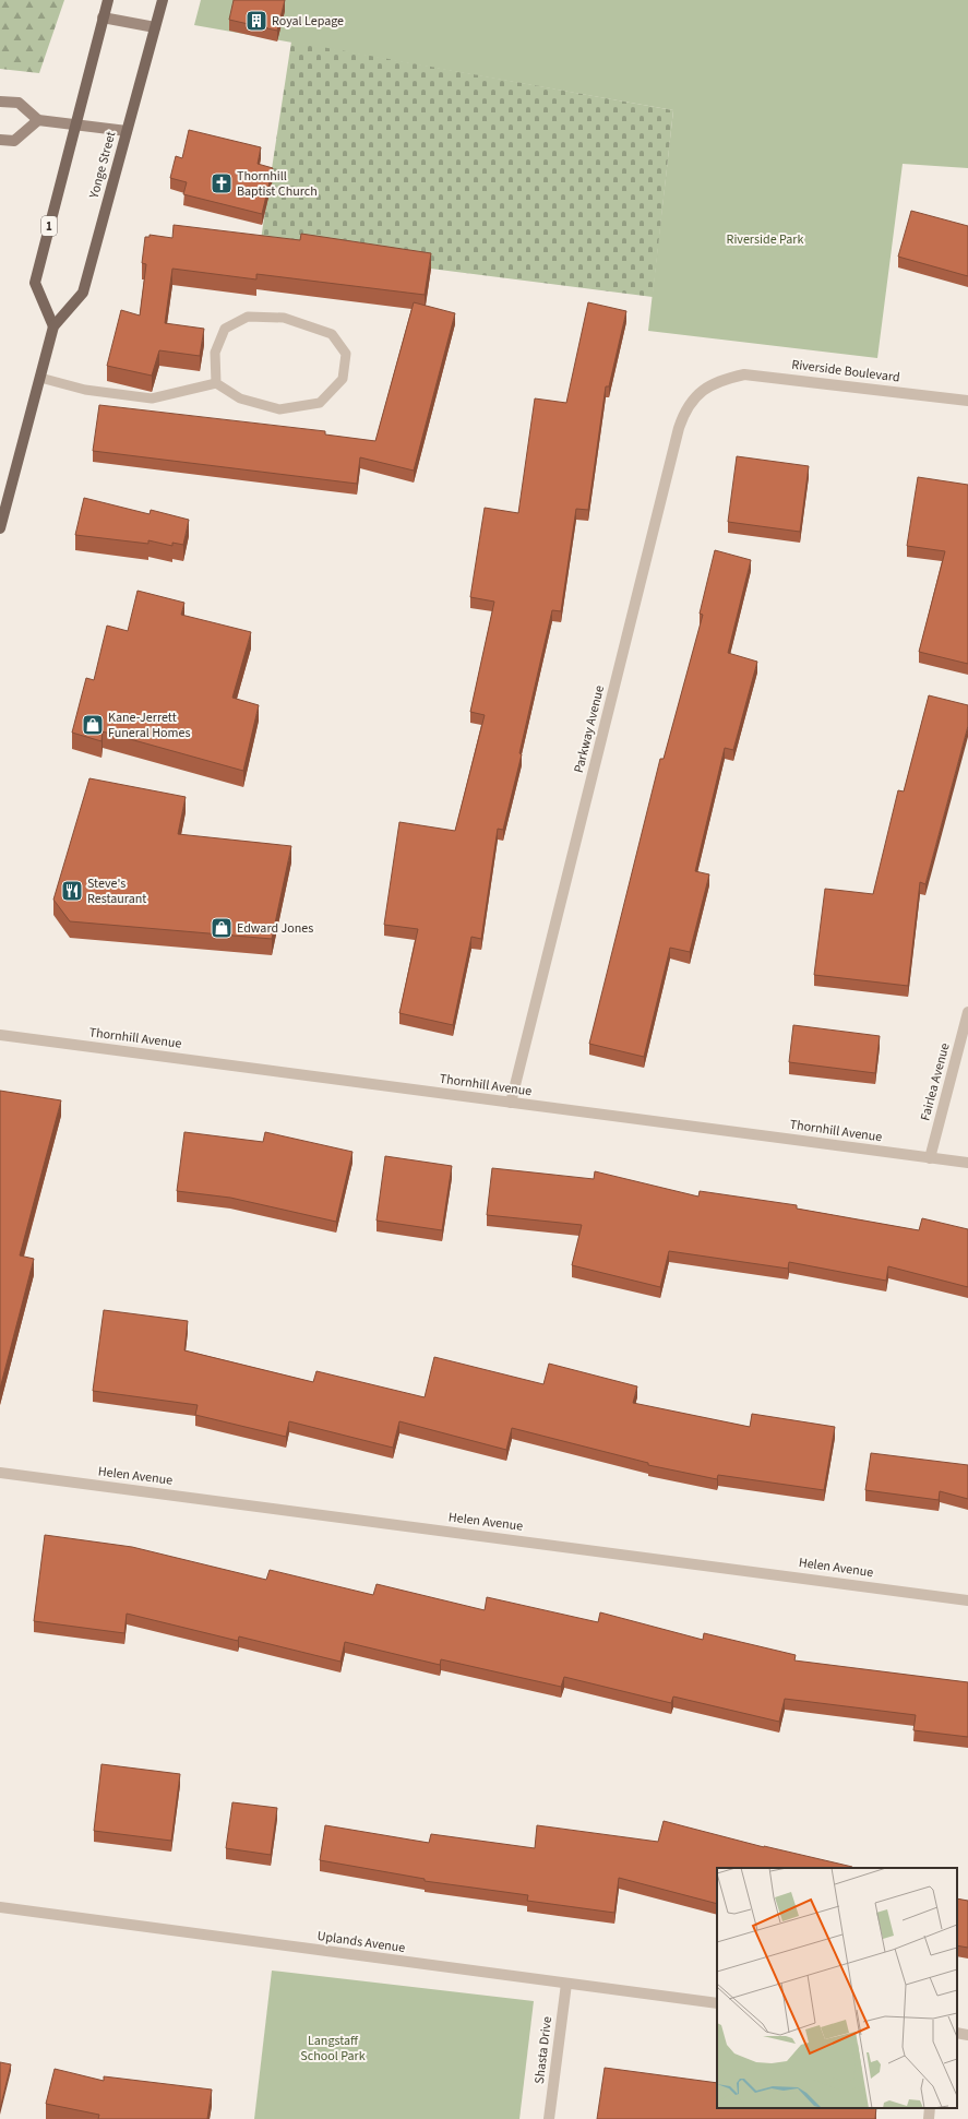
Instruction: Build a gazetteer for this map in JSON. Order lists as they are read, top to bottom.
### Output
{
  "streets": {
    "main road": ["Yonge Street", "1"],
    "street": [
      "Riverside Boulevard",
      "Parkway Avenue",
      "Thornhill Avenue",
      "Fairlea Avenue",
      "Helen Avenue",
      "Uplands Avenue",
      "Shasta Drive"
    ]
  },
  "crossings": [
    ["Yonge Street", "1"],
    ["Riverside Boulevard", "Parkway Avenue"],
    ["Parkway Avenue", "Thornhill Avenue"],
    ["Thornhill Avenue", "Fairlea Avenue"],
    ["Uplands Avenue", "Shasta Drive"]
  ],
  "parks": ["Riverside Park", "Langstaff School Park"],
  "places": {
    "building": ["Royal Lepage"],
    "church": ["Thornhill Baptist Church"],
    "shop": ["Kane-Jerrett Funeral Homes", "Edward Jones"],
    "restaurant": ["Steve's Restaurant"]
  }
}
